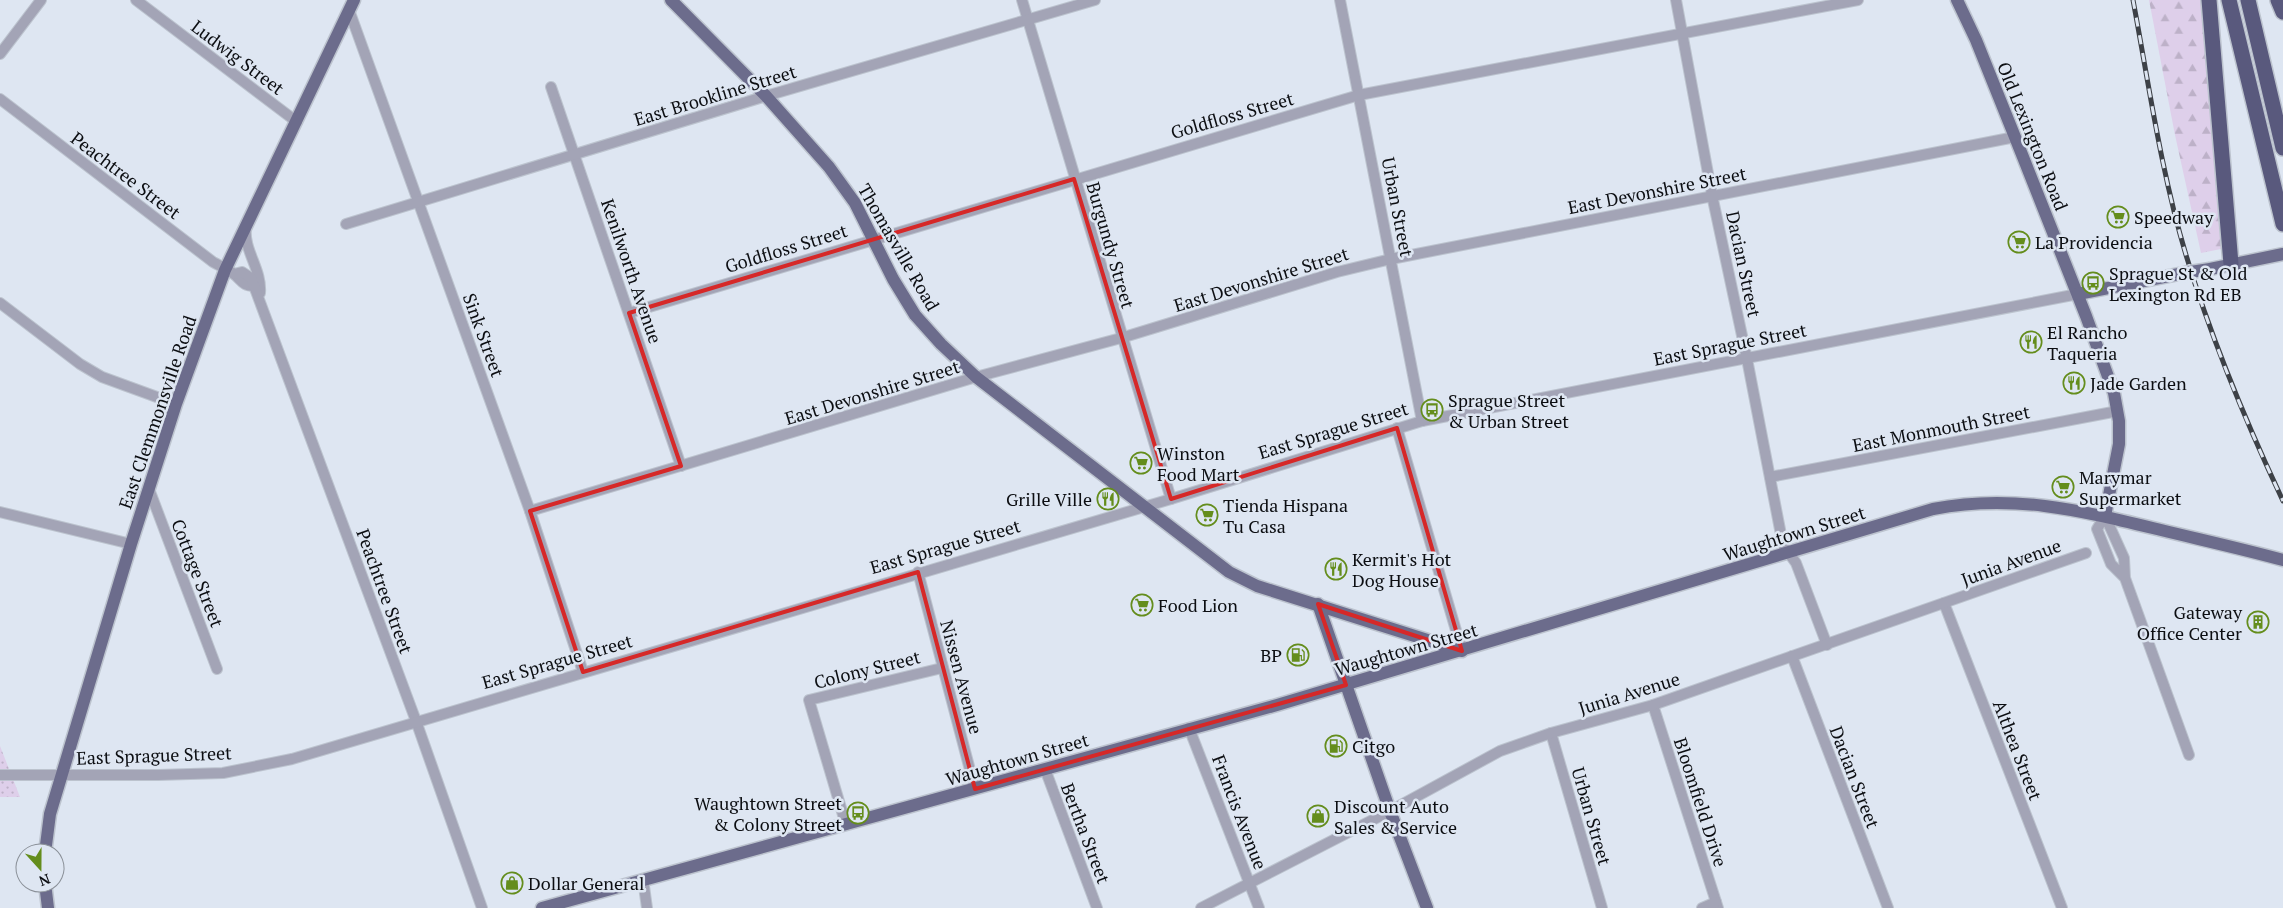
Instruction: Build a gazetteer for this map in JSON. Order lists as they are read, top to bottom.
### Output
{
  "streets": {
    "main road": [
      "Old Lexington Road",
      "Thomasville Road",
      "East Sprague Street",
      "East Clemmonsville Road",
      "Waughtown Street"
    ],
    "street": [
      "Ludwig Street",
      "East Brookline Street",
      "Goldfloss Street",
      "Peachtree Street",
      "East Devonshire Street",
      "Urban Street",
      "Burgundy Street",
      "Dacian Street",
      "Kenilworth Avenue",
      "Sink Street",
      "East Monmouth Street",
      "Junia Avenue",
      "Cottage Street",
      "Colony Street",
      "Nissen Avenue",
      "Althea Street",
      "Bloomfield Drive",
      "Francis Avenue",
      "Bertha Street"
    ]
  },
  "crossings": [
    ["Ludwig Street", "East Clemmonsville Road"],
    ["East Brookline Street", "Burgundy Street"],
    ["East Brookline Street", "Thomasville Road"],
    ["East Brookline Street", "Kenilworth Avenue"],
    ["East Brookline Street", "Sink Street"],
    ["Goldfloss Street", "Urban Street"],
    ["Goldfloss Street", "Burgundy Street"],
    ["Goldfloss Street", "Thomasville Road"],
    ["Goldfloss Street", "Dacian Street"],
    ["Goldfloss Street", "Kenilworth Avenue"],
    ["Old Lexington Road", "East Devonshire Street"],
    ["Old Lexington Road", "East Sprague Street"],
    ["Old Lexington Road", "East Monmouth Street"],
    ["Old Lexington Road", "Waughtown Street"],
    ["Peachtree Street", "East Sprague Street"],
    ["Peachtree Street", "East Clemmonsville Road"],
    ["East Devonshire Street", "Urban Street"],
    ["East Devonshire Street", "Burgundy Street"],
    ["East Devonshire Street", "Thomasville Road"],
    ["East Devonshire Street", "Dacian Street"],
    ["East Devonshire Street", "Kenilworth Avenue"],
    ["East Devonshire Street", "Sink Street"],
    ["Urban Street", "East Sprague Street"],
    ["Urban Street", "Junia Avenue"],
    ["Burgundy Street", "East Sprague Street"],
    ["Thomasville Road", "East Sprague Street"],
    ["Thomasville Road", "Waughtown Street"],
    ["Dacian Street", "East Sprague Street"],
    ["Dacian Street", "East Monmouth Street"],
    ["Dacian Street", "Waughtown Street"],
    ["Dacian Street", "Junia Avenue"],
    ["Sink Street", "East Sprague Street"],
    ["Sink Street", "East Clemmonsville Road"],
    ["East Sprague Street", "East Clemmonsville Road"],
    ["East Sprague Street", "Nissen Avenue"],
    ["East Clemmonsville Road", "Cottage Street"],
    ["Waughtown Street", "Colony Street"],
    ["Waughtown Street", "Nissen Avenue"],
    ["Waughtown Street", "Francis Avenue"],
    ["Waughtown Street", "Bertha Street"],
    ["Junia Avenue", "Althea Street"],
    ["Junia Avenue", "Bloomfield Drive"],
    ["Junia Avenue", "Francis Avenue"],
    ["Colony Street", "Nissen Avenue"]
  ],
  "places": {
    "supermarket": [
      "Speedway",
      "La Providencia",
      "Winston Food Mart",
      "Marymar Supermarket",
      "Tienda Hispana Tu Casa",
      "Food Lion"
    ],
    "bus stop": ["Sprague St & Old Lexington Rd EB", "Sprague Street & Urban Street", "Waughtown Street & Colony Street"],
    "restaurant": [
      "El Rancho Taqueria",
      "Jade Garden",
      "Grille Ville",
      "Kermit's Hot Dog House"
    ],
    "building": ["Gateway Office Center"],
    "fuel station": ["BP", "Citgo"],
    "shop": ["Discount Auto Sales & Service", "Dollar General"]
  },
  "north": "bottom"
}
